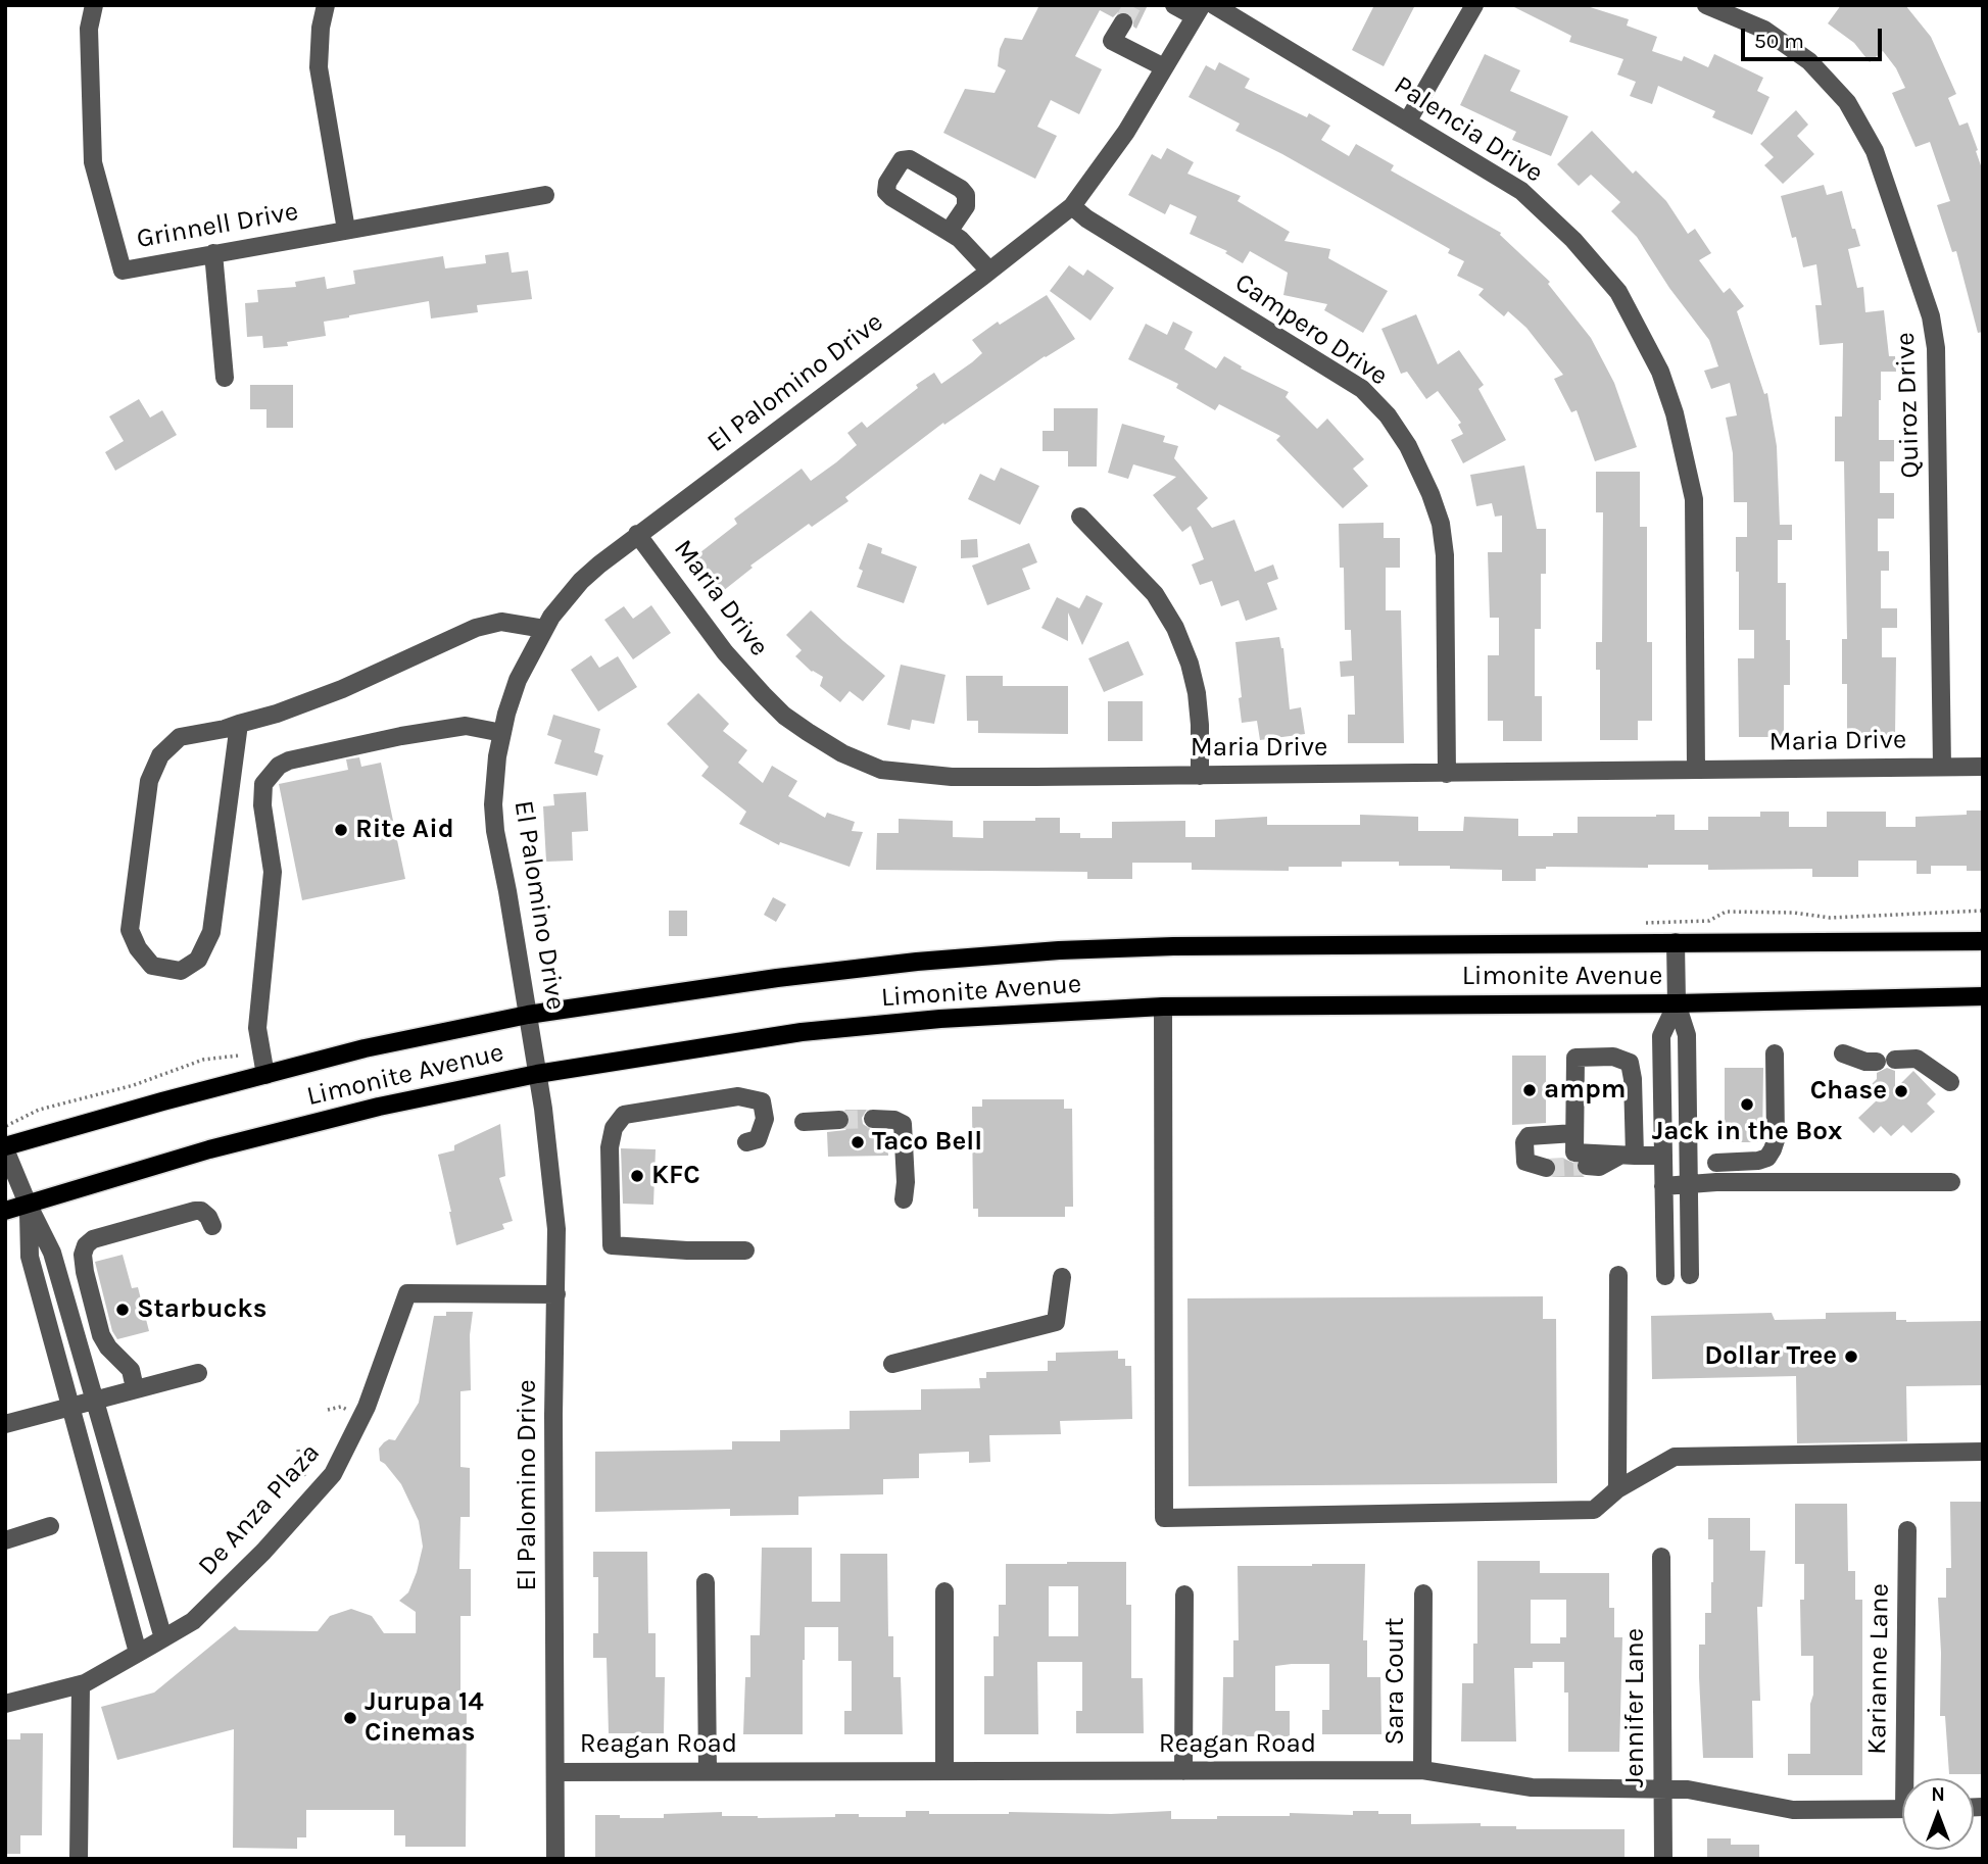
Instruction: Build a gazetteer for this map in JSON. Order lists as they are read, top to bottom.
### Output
{
  "streets": {
    "main road": ["Limonite Avenue"],
    "street": [
      "Palencia Drive",
      "Grinnell Drive",
      "Campero Drive",
      "El Palomino Drive",
      "Quiroz Drive",
      "Maria Drive",
      "De Anza Plaza",
      "Karianne Lane",
      "Sara Court",
      "Jennifer Lane",
      "Reagan Road"
    ]
  },
  "crossings": [
    ["Palencia Drive", "Maria Drive"],
    ["Campero Drive", "El Palomino Drive"],
    ["Campero Drive", "Maria Drive"],
    ["El Palomino Drive", "Maria Drive"],
    ["El Palomino Drive", "Limonite Avenue"],
    ["El Palomino Drive", "De Anza Plaza"],
    ["El Palomino Drive", "Reagan Road"],
    ["Quiroz Drive", "Maria Drive"],
    ["Sara Court", "Reagan Road"],
    ["Jennifer Lane", "Reagan Road"]
  ],
  "places": [
    "Rite Aid",
    "ampm",
    "Chase",
    "Jack in the Box",
    "Taco Bell",
    "KFC",
    "Starbucks",
    "Dollar Tree",
    "Jurupa 14 Cinemas"
  ],
  "scale_bar": "50 m",
  "north": "top"
}
